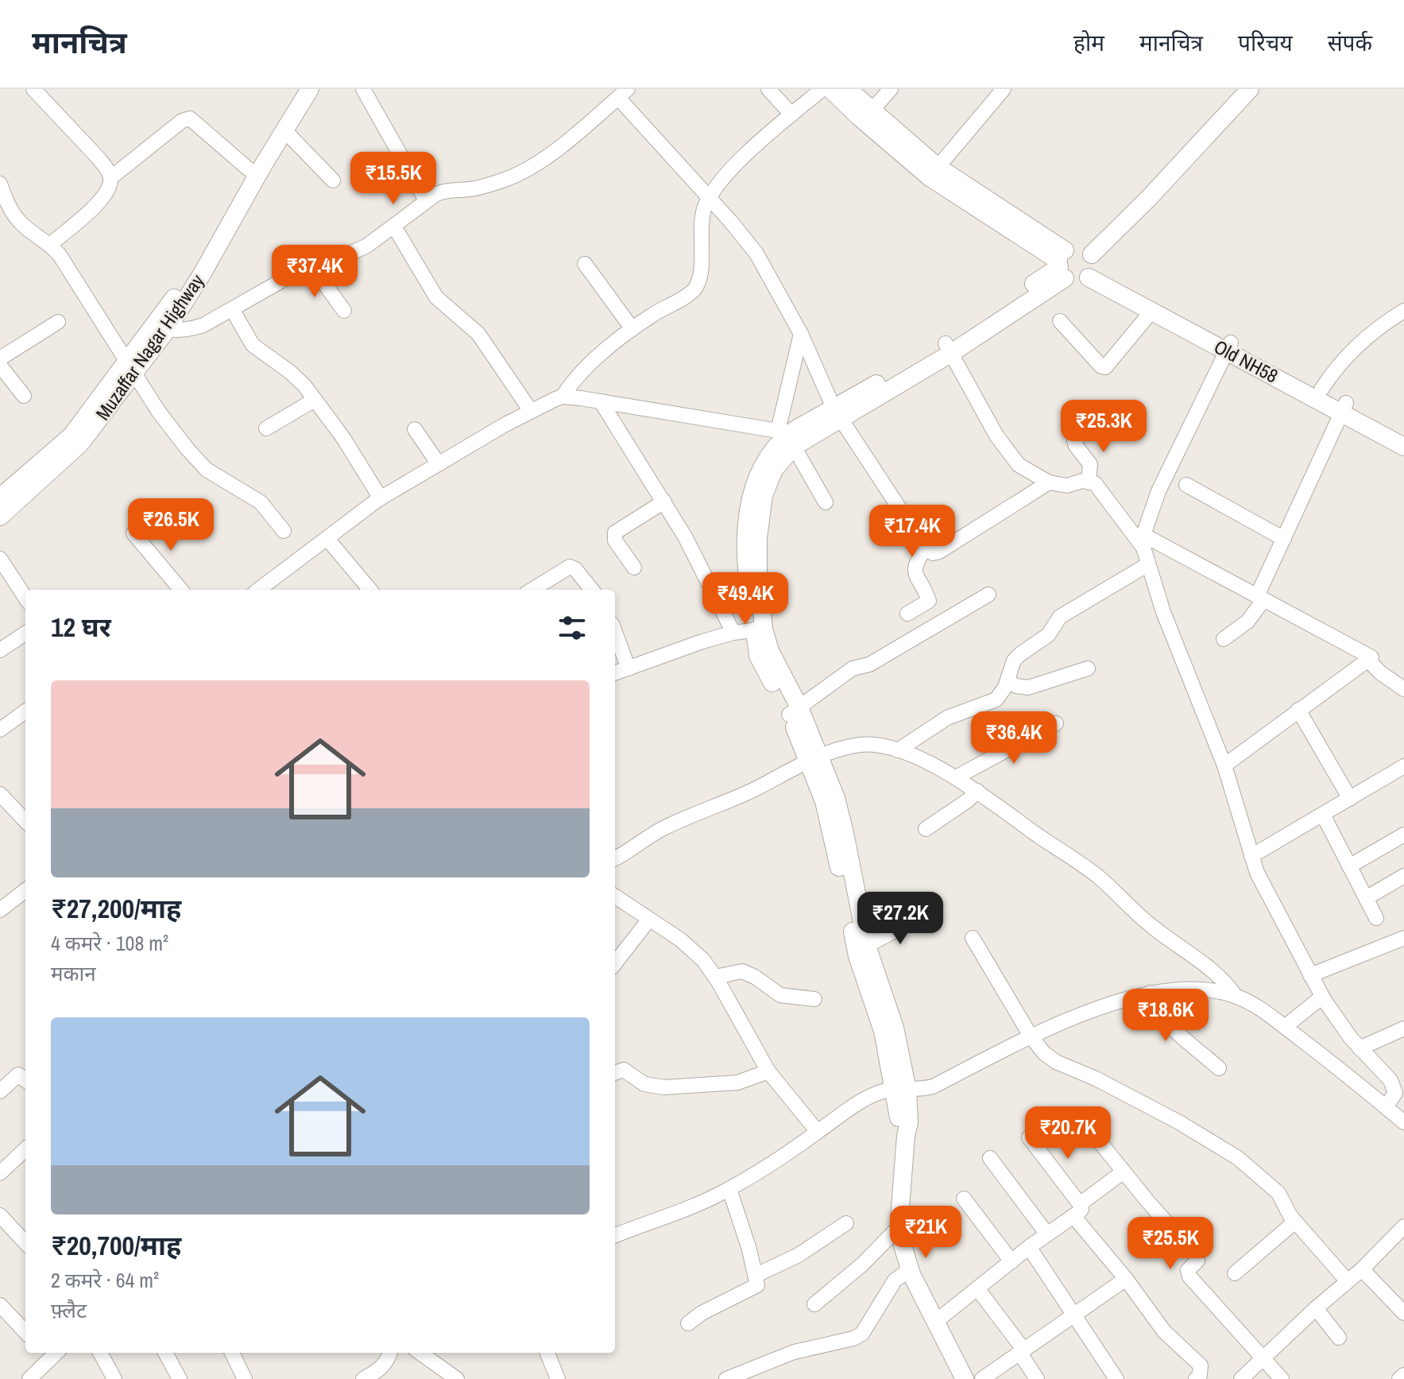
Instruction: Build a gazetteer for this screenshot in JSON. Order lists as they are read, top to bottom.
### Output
{
  "streets": {
    "main road": ["Muzaffar Nagar Highway", "Old NH58"]
  },
  "page": {
    "header": "मानचित्र",
    "nav": [
      "होम",
      "मानचित्र",
      "परिचय",
      "संपर्क"
    ],
    "price": [
      "₹15.5K",
      "₹37.4K",
      "₹25.3K",
      "₹26.5K",
      "₹17.4K",
      "₹49.4K",
      "₹36.4K",
      "₹27.2K",
      "₹18.6K",
      "₹20.7K",
      "₹21K",
      "₹25.5K"
    ],
    "heading": "12 घर",
    "list": [
      {
        "name": "₹27,200/माह",
        "note": "4 कमरे · 108 m² · मकान"
      },
      {
        "name": "₹20,700/माह",
        "note": "2 कमरे · 64 m² · फ़्लैट"
      }
    ]
  }
}
